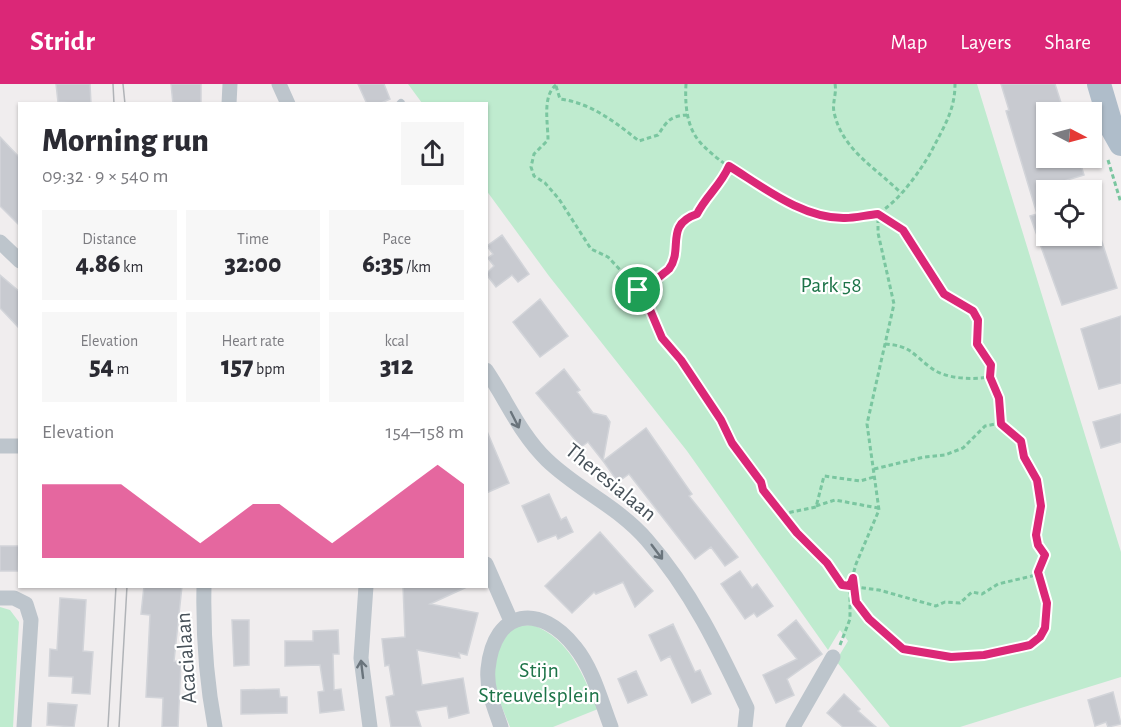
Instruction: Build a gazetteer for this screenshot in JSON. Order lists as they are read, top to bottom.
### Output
{
  "streets": {
    "street": ["Theresialaan", "Acacialaan"]
  },
  "one_way": ["Theresialaan"],
  "parks": ["Park 58", "Stijn Streuvelsplein"],
  "north": "right",
  "page": {
    "header": "Stridr",
    "nav": ["Map", "Layers", "Share"],
    "heading": ["Morning run", "09:32 · 9 × 540 m"],
    "stats": [
      ["Distance", "4.86 km"],
      ["Time", "32:00"],
      ["Pace", "6:35 /km"],
      ["Elevation", "54 m"],
      ["Heart rate", "157 bpm"],
      ["kcal", "312"]
    ],
    "chart": ["Elevation", "154–158 m"]
  }
}
